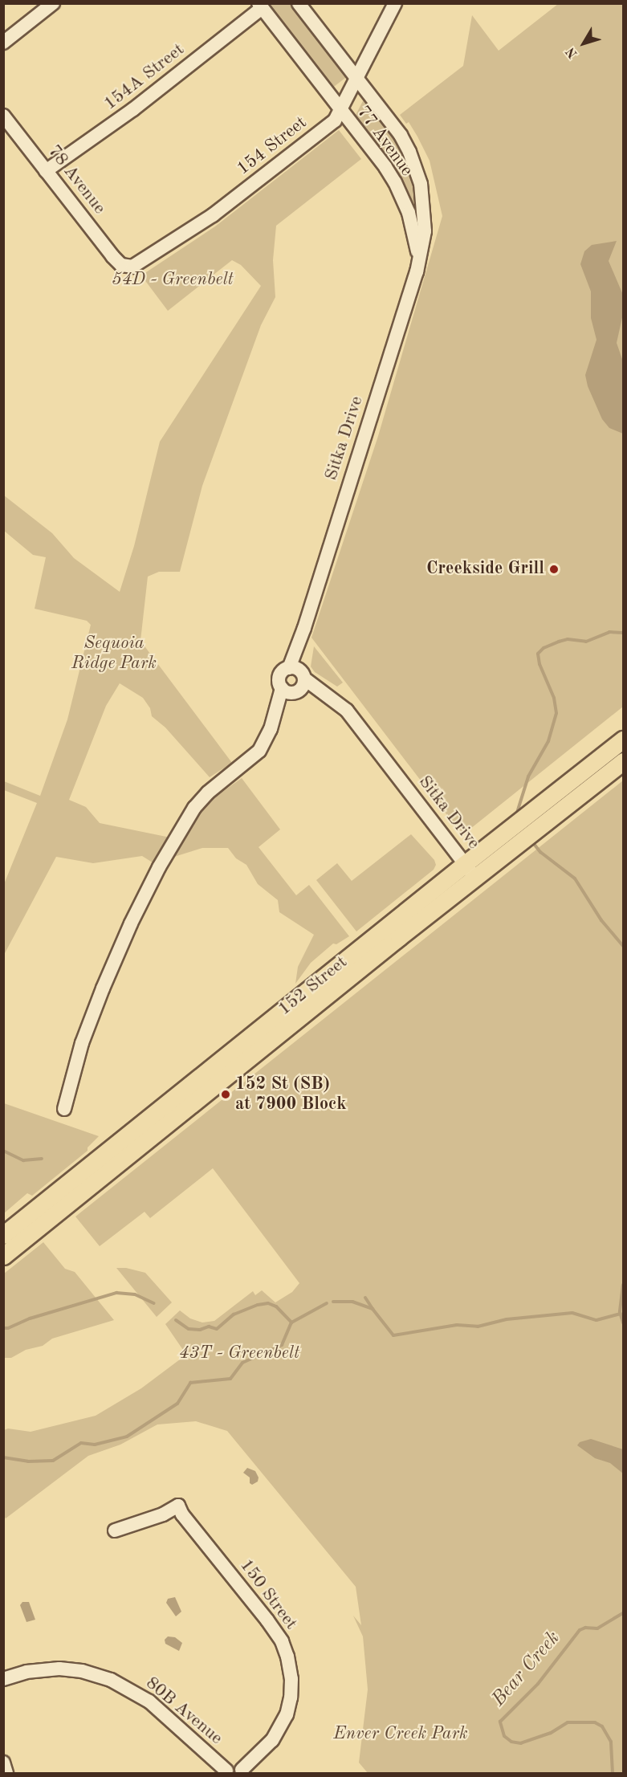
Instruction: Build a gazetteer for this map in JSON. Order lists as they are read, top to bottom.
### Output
{
  "streets": {
    "main road": ["152 Street"],
    "street": [
      "154A Street",
      "77 Avenue",
      "154 Street",
      "78 Avenue",
      "Sitka Drive",
      "150 Street",
      "80B Avenue"
    ]
  },
  "crossings": [
    ["154A Street", "77 Avenue"],
    ["154A Street", "78 Avenue"],
    ["77 Avenue", "154 Street"],
    ["77 Avenue", "Sitka Drive"],
    ["154 Street", "78 Avenue"],
    ["Sitka Drive", "152 Street"]
  ],
  "water": ["Bear Creek"],
  "parks": [
    "54D - Greenbelt",
    "Sequoia Ridge Park",
    "43T - Greenbelt",
    "Enver Creek Park"
  ],
  "places": ["Creekside Grill", "152 St (SB) at 7900 Block"],
  "north": "bottom left"
}
